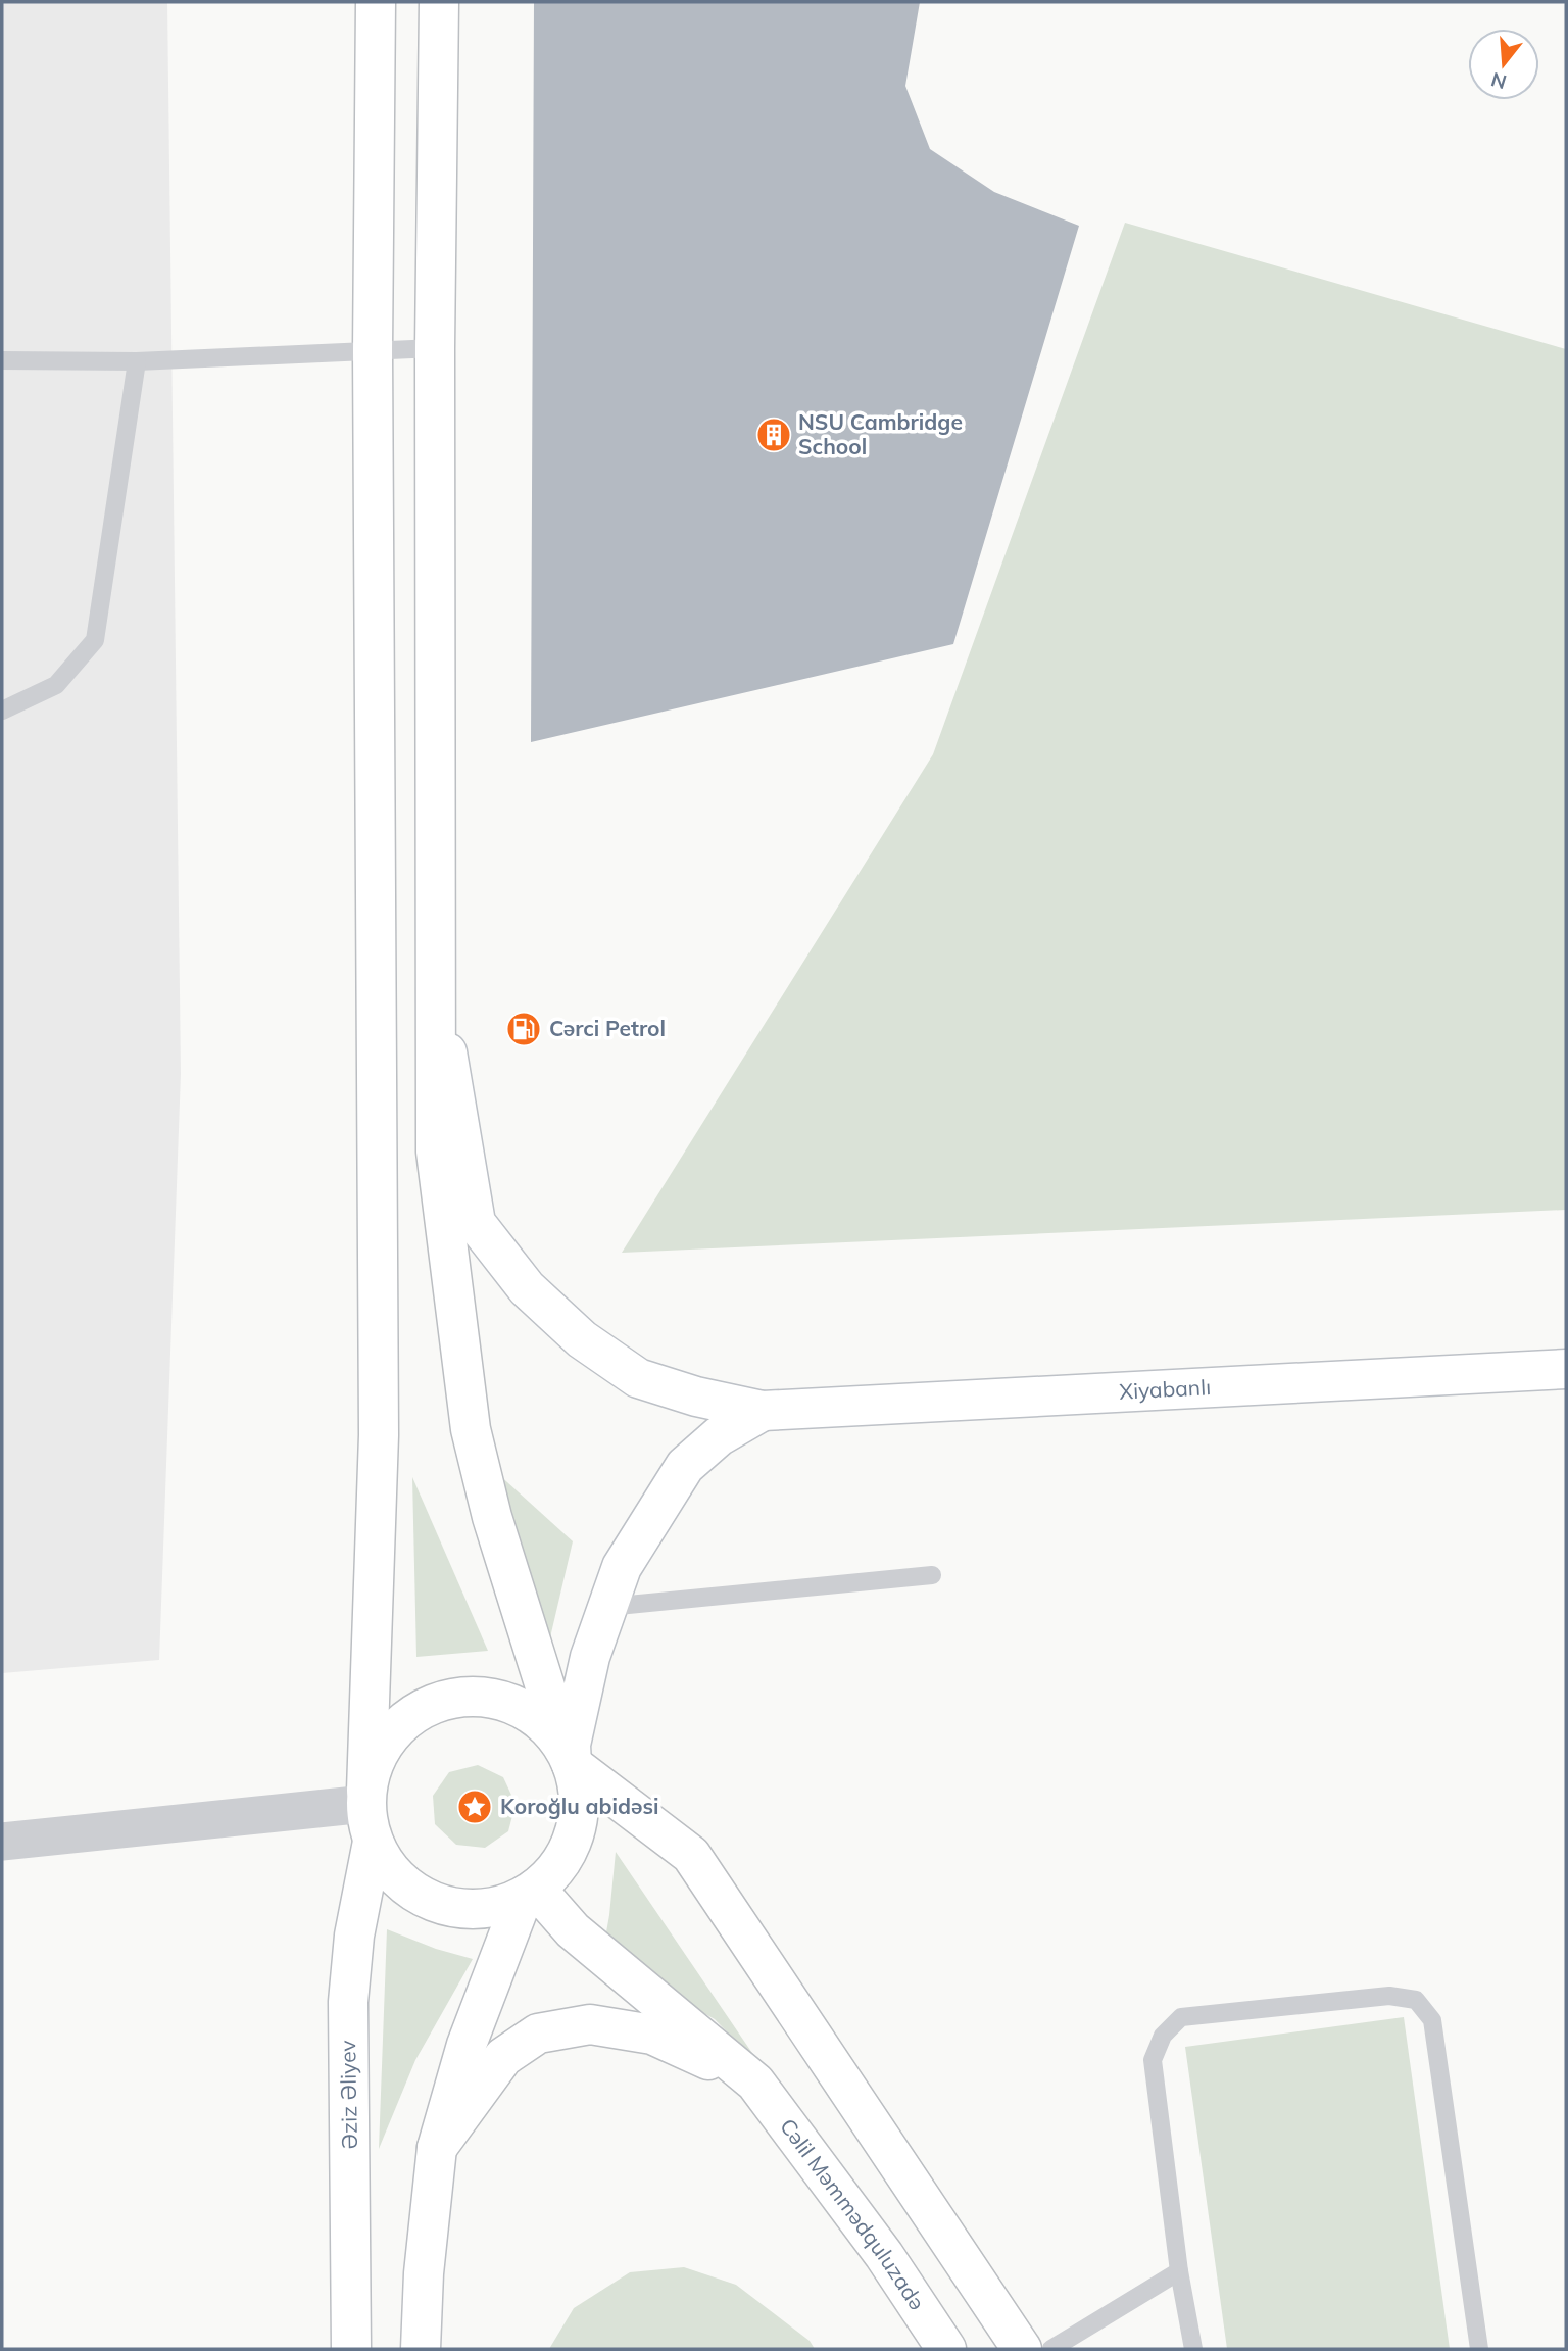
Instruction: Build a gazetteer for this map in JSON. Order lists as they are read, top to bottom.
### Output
{
  "streets": {
    "main road": ["Xiyabanlı", "Əziz Əliyev", "Cəlil Məmmədquluzadə"]
  },
  "crossings": [
    ["Əziz Əliyev", "Cəlil Məmmədquluzadə"]
  ],
  "places": {
    "building": ["NSU Cambridge School"],
    "fuel station": ["Cərci Petrol"],
    "place": ["Koroğlu abidəsi"]
  },
  "north": "bottom"
}
